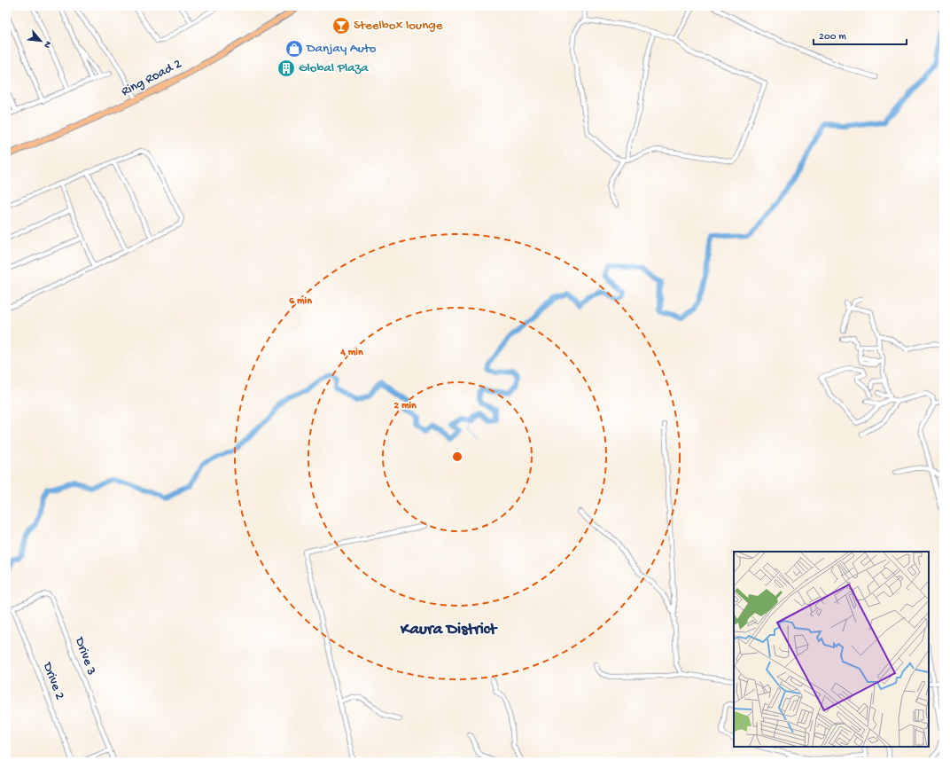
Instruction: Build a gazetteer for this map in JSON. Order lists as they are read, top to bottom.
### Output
{
  "streets": {
    "main road": ["Ring Road 2"],
    "street": ["Drive 3", "Drive 2"]
  },
  "crossings": [
    ["Drive 3", "Drive 2"]
  ],
  "districts": ["Kaura District"],
  "places": {
    "bar": ["Steelbox lounge"],
    "shop": ["Danjay Auto"],
    "building": ["Global Plaza"]
  },
  "scale_bar": "200 m",
  "north": "bottom right",
  "rings": ["6 min", "4 min", "2 min"]
}
